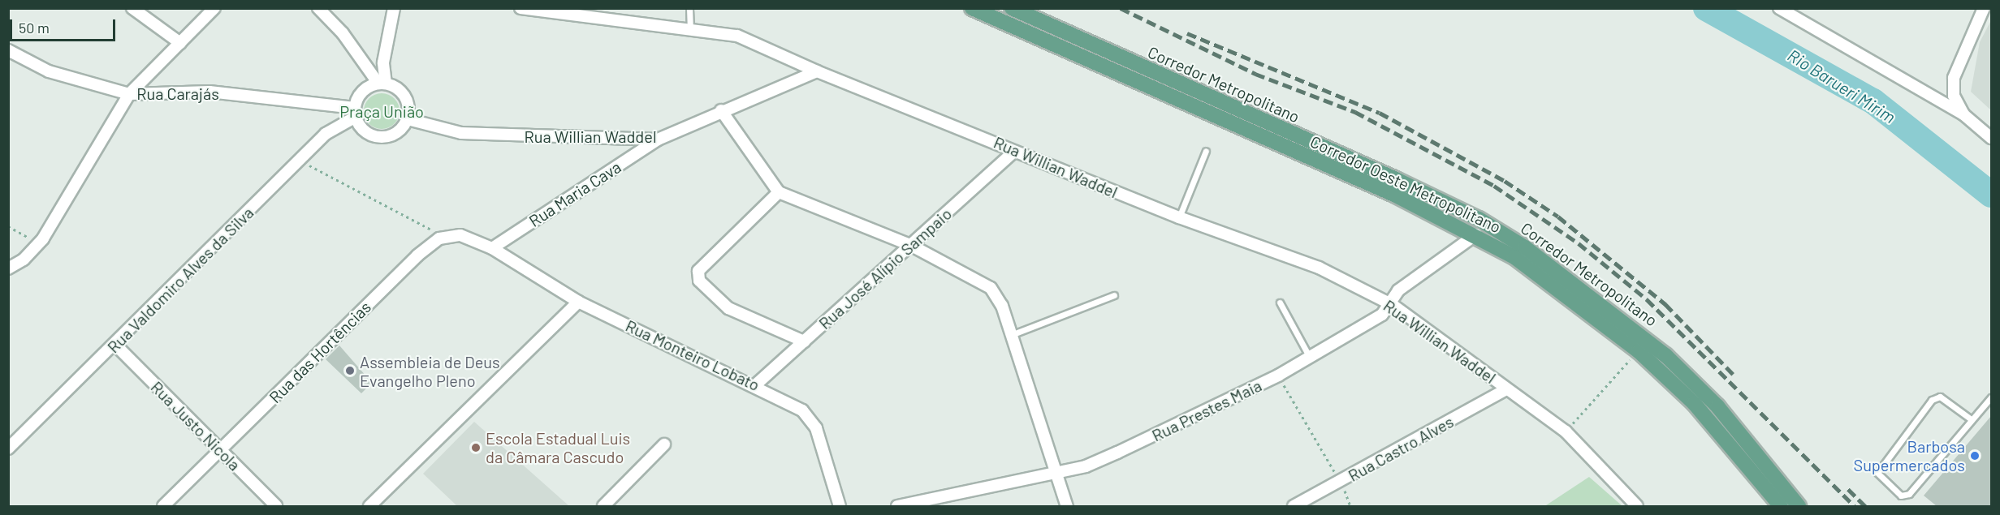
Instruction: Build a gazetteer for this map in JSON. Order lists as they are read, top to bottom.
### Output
{
  "streets": {
    "main road": ["Corredor Metropolitano", "Corredor Oeste Metropolitano"],
    "street": [
      "Rua Carajás",
      "Rua Willian Waddel",
      "Rua Maria Cava",
      "Rua José Alípio Sampaio",
      "Rua Valdomiro Alves da Silva",
      "Rua das Hortências",
      "Rua Monteiro Lobato",
      "Rua Prestes Maia",
      "Rua Justo Nicola",
      "Rua Castro Alves"
    ]
  },
  "crossings": [
    ["Rua Carajás", "Rua Willian Waddel"],
    ["Rua Carajás", "Rua Valdomiro Alves da Silva"],
    ["Rua Willian Waddel", "Rua Maria Cava"],
    ["Rua Willian Waddel", "Rua José Alípio Sampaio"],
    ["Rua Willian Waddel", "Rua Valdomiro Alves da Silva"],
    ["Rua Willian Waddel", "Rua Prestes Maia"],
    ["Rua Willian Waddel", "Rua Castro Alves"],
    ["Corredor Oeste Metropolitano", "Rua Prestes Maia"],
    ["Rua Maria Cava", "Rua Monteiro Lobato"],
    ["Rua José Alípio Sampaio", "Rua Monteiro Lobato"],
    ["Rua Valdomiro Alves da Silva", "Rua Justo Nicola"],
    ["Rua das Hortências", "Rua Justo Nicola"]
  ],
  "water": ["Rio Barueri Mirim"],
  "parks": ["Praça União"],
  "places": ["Assembleia de Deus Evangelho Pleno", "Escola Estadual Luis da Câmara Cascudo", "Barbosa Supermercados"],
  "scale_bar": "50 m"
}
